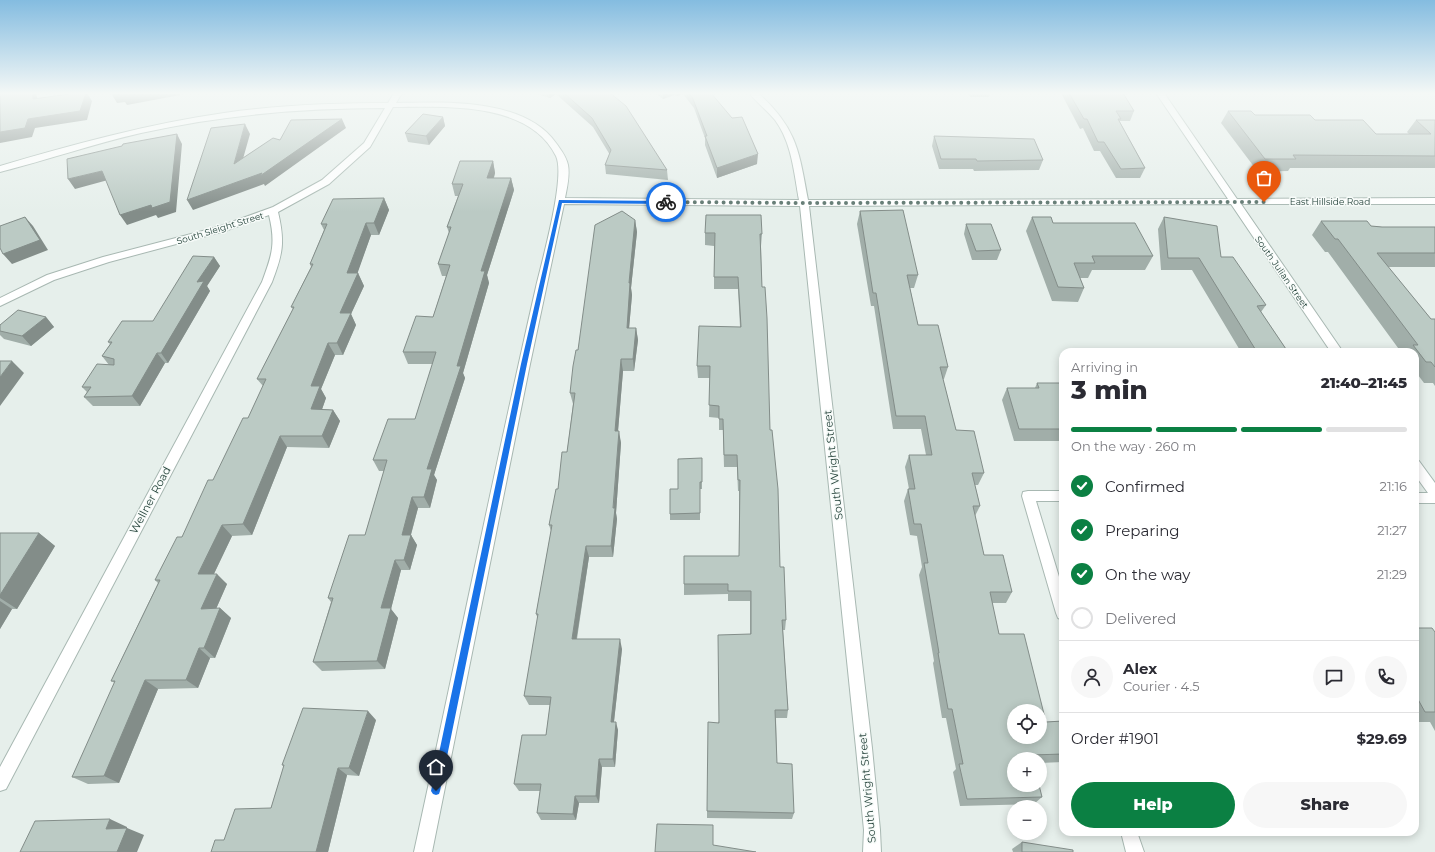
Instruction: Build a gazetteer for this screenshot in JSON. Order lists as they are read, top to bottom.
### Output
{
  "streets": {
    "street": [
      "East Hillside Road",
      "South Sleight Street",
      "South Julian Street",
      "South Wright Street",
      "Wellner Road"
    ]
  },
  "crossings": [
    ["East Hillside Road", "South Julian Street"],
    ["East Hillside Road", "South Wright Street"],
    ["South Sleight Street", "Wellner Road"]
  ],
  "page": {
    "heading": ["3 min", "Arriving in", "21:40–21:45"],
    "panel": [
      "Alex",
      "Courier · 4.5",
      "Order #1901",
      "$29.69"
    ],
    "bar": "On the way · 260 m",
    "list": [
      ["Confirmed", "21:16"],
      ["Preparing", "21:27"],
      ["On the way", "21:29"],
      "Delivered"
    ],
    "map_buttons": ["+", "−"],
    "buttons": ["Help", "Share"]
  }
}
